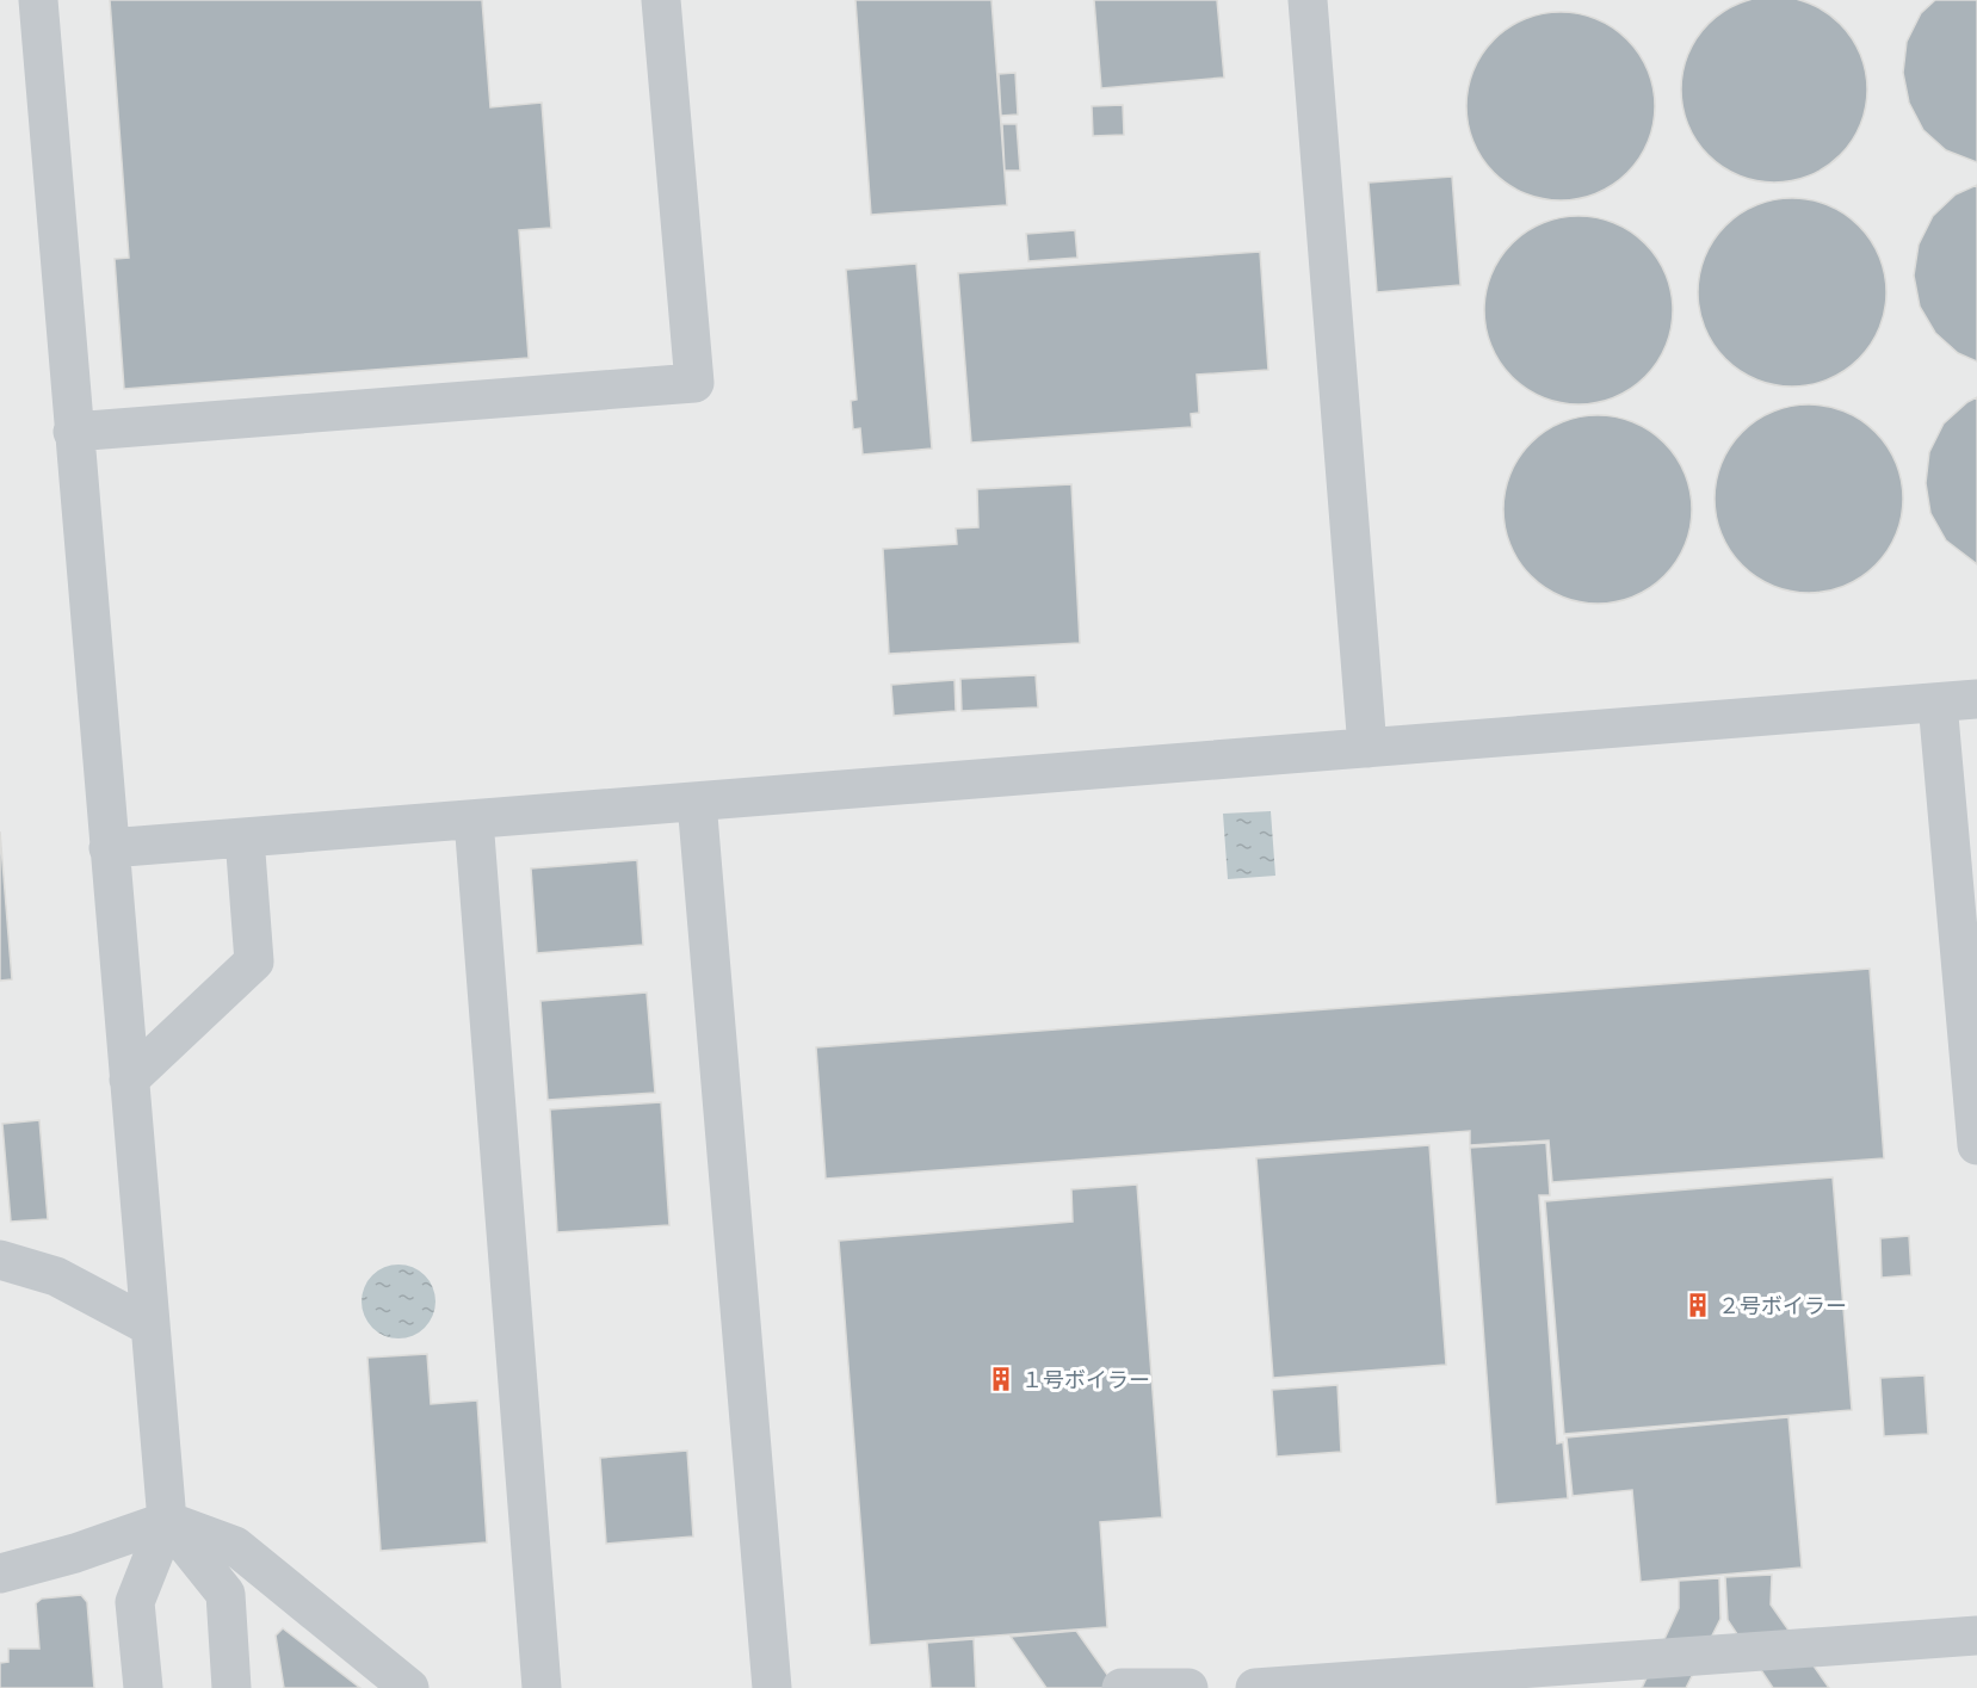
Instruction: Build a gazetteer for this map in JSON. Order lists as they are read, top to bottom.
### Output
{
  "places": {
    "building": ["２号ボイラー", "１号ボイラー"]
  }
}
